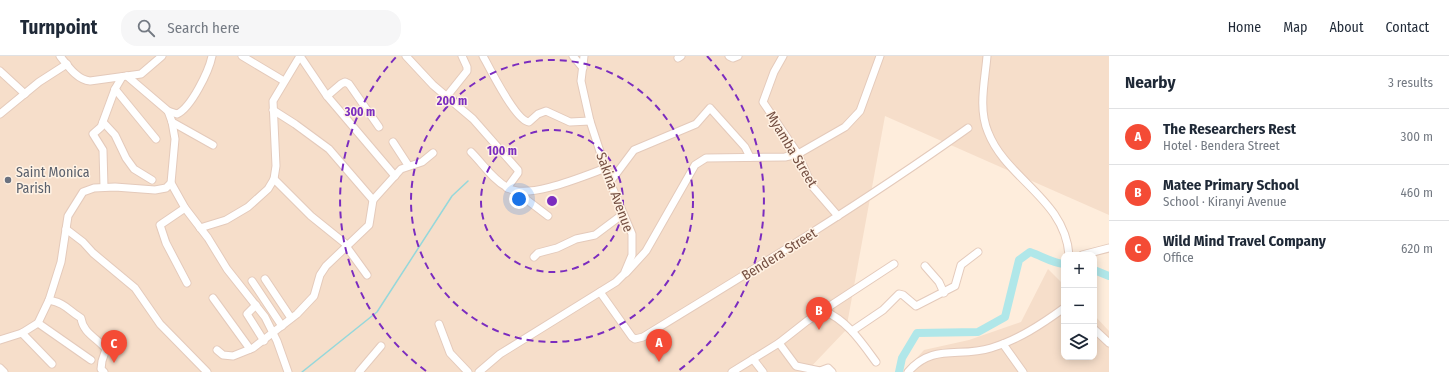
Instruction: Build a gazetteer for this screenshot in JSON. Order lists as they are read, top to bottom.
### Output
{
  "streets": {
    "street": ["Myamba Street", "Sakina Avenue", "Bendera Street"]
  },
  "crossings": [
    ["Myamba Street", "Bendera Street"],
    ["Sakina Avenue", "Bendera Street"]
  ],
  "places": ["Saint Monica Parish"],
  "page": {
    "header": "Turnpoint",
    "search": "Search here",
    "nav": [
      "Home",
      "Map",
      "About",
      "Contact"
    ],
    "heading": ["Nearby", "3 results"],
    "list": [
      {
        "mark": "A",
        "name": "The Researchers Rest",
        "note": "Hotel · Bendera Street",
        "value": "300 m"
      },
      {
        "mark": "B",
        "name": "Matee Primary School",
        "note": "School · Kiranyi Avenue",
        "value": "460 m"
      },
      {
        "mark": "C",
        "name": "Wild Mind Travel Company",
        "note": "Office",
        "value": "620 m"
      }
    ],
    "map_buttons": ["+", "−"],
    "pins": ["B", "A", "C"]
  },
  "rings": ["200 m", "300 m", "100 m"]
}
